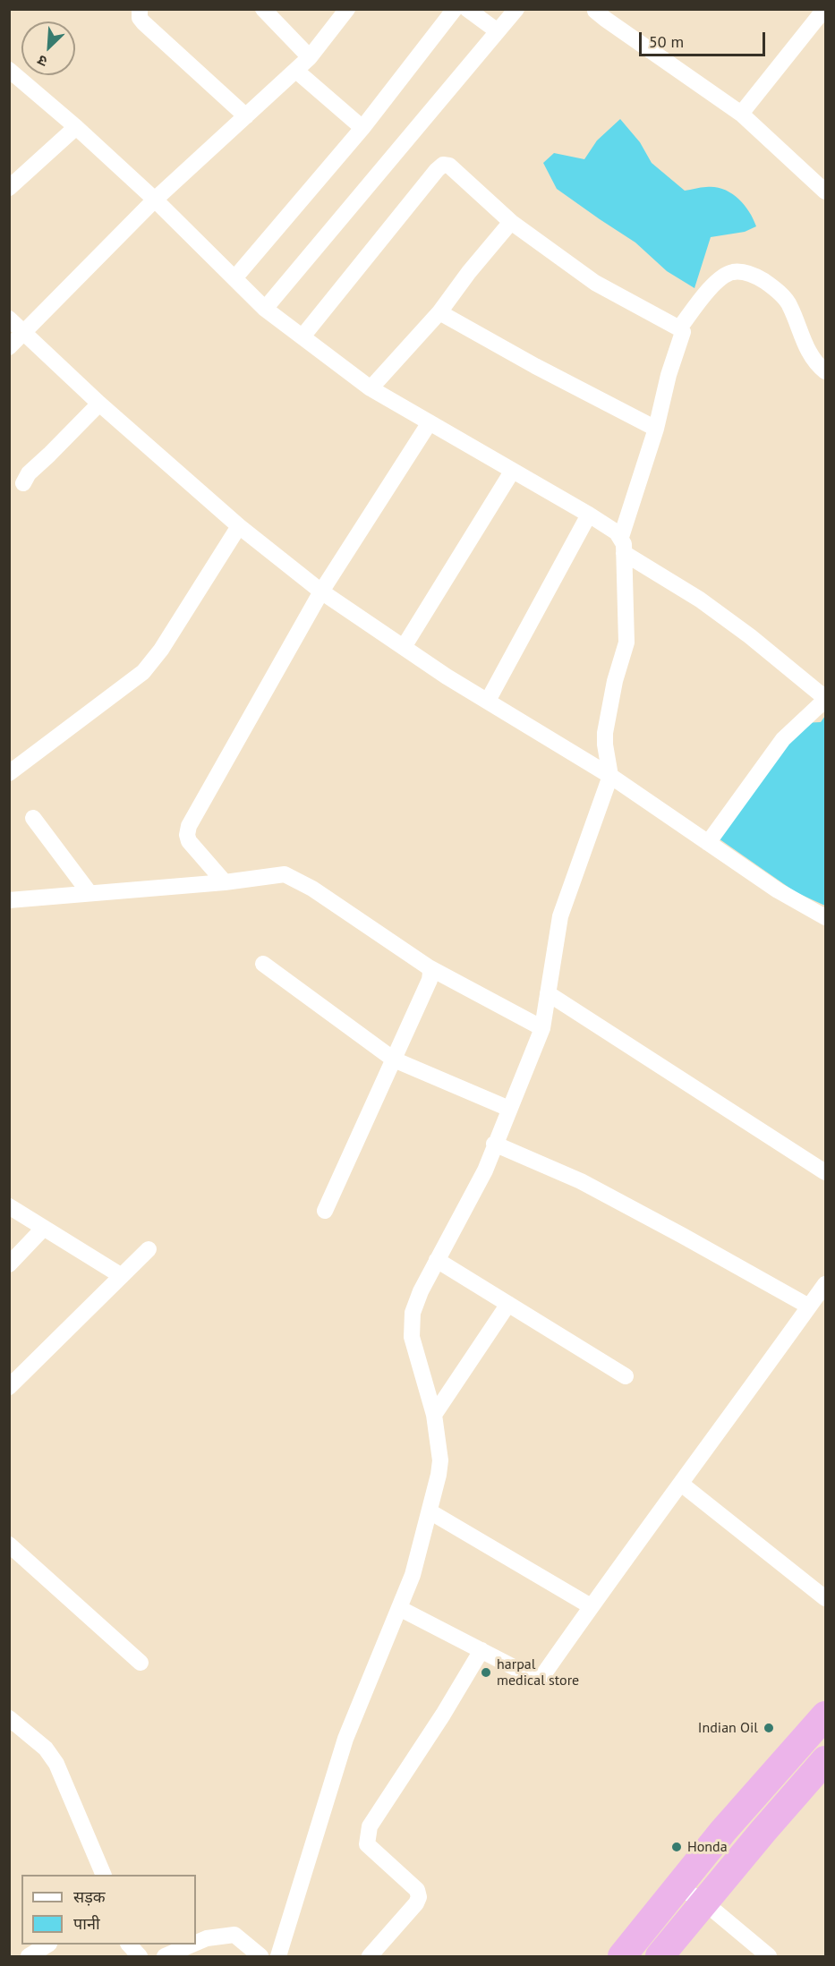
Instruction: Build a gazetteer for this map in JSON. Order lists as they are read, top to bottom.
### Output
{
  "places": ["harpal medical store", "Indian Oil", "Honda"],
  "legend": ["सड़क", "पानी"],
  "scale_bar": "50 m",
  "north": "bottom left"
}
